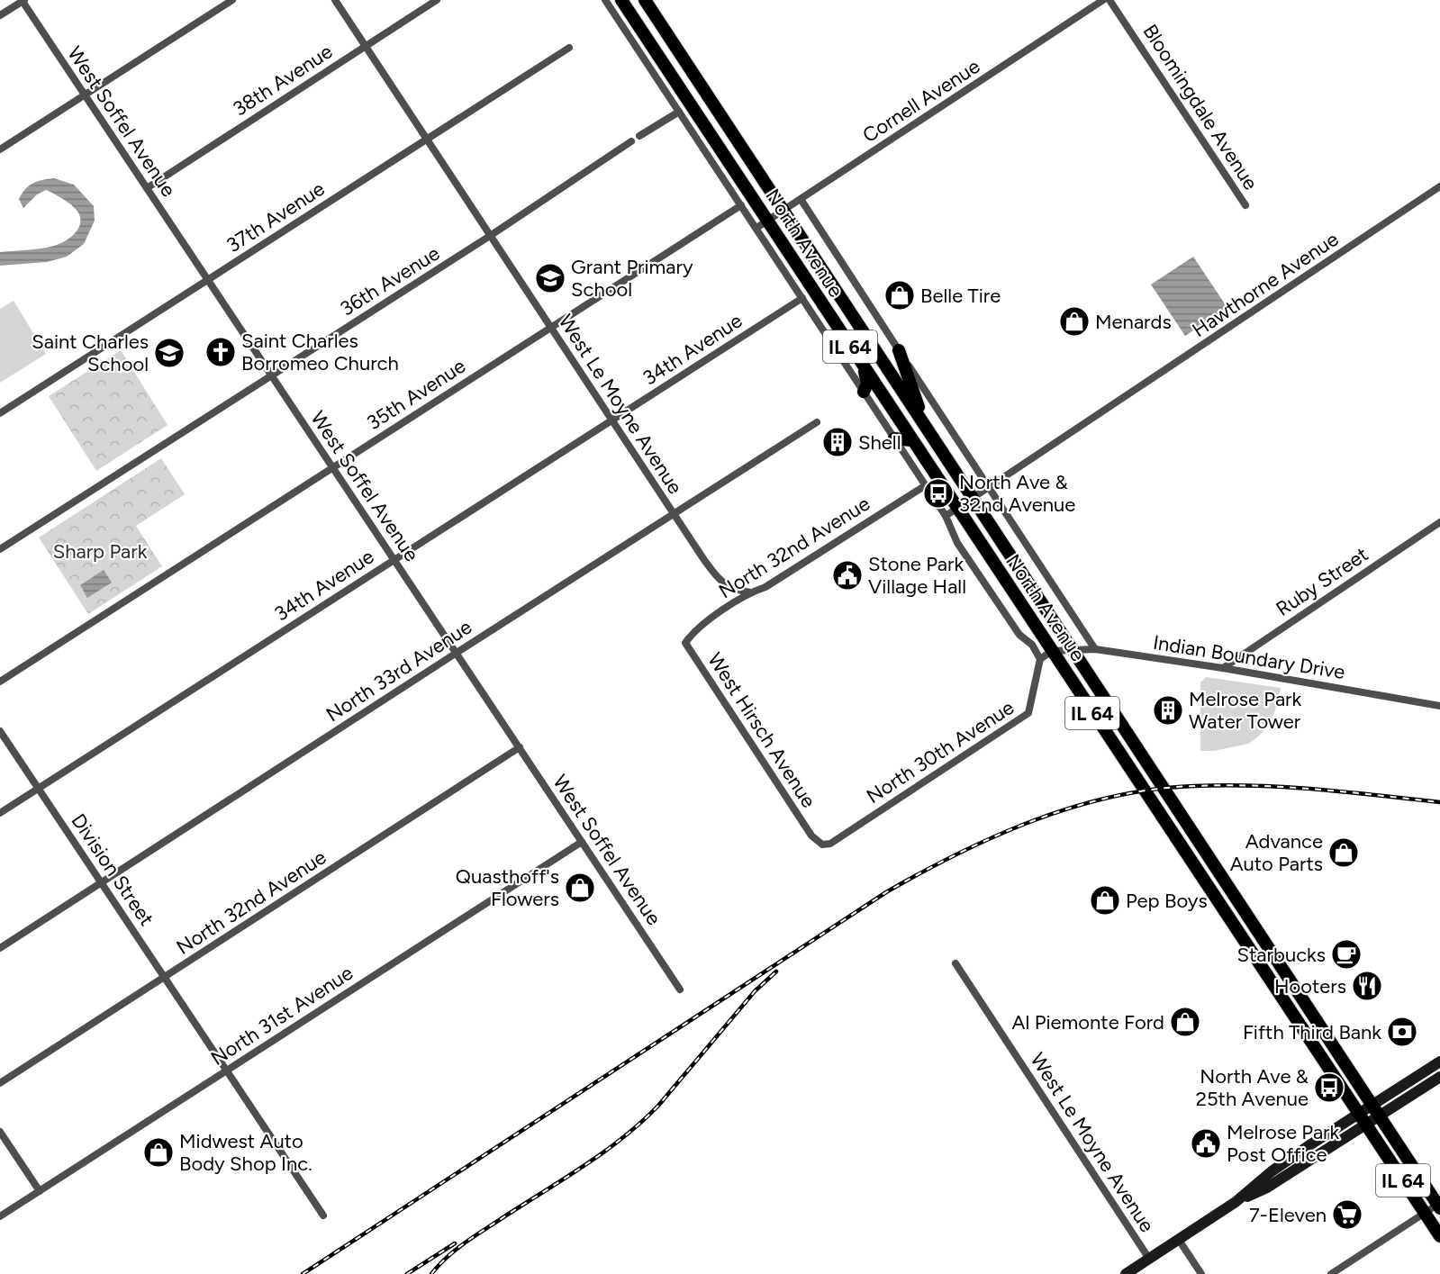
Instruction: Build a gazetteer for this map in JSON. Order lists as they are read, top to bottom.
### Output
{
  "streets": {
    "main road": ["North Avenue", "IL 64"],
    "street": [
      "38th Avenue",
      "Cornell Avenue",
      "Bloomingdale Avenue",
      "West Soffel Avenue",
      "37th Avenue",
      "36th Avenue",
      "Hawthorne Avenue",
      "34th Avenue",
      "35th Avenue",
      "West Le Moyne Avenue",
      "North 32nd Avenue",
      "Ruby Street",
      "Indian Boundary Drive",
      "North 33rd Avenue",
      "West Hirsch Avenue",
      "North 30th Avenue",
      "Division Street",
      "North 31st Avenue"
    ]
  },
  "crossings": [
    ["38th Avenue", "West Soffel Avenue"],
    ["38th Avenue", "West Le Moyne Avenue"],
    ["Cornell Avenue", "North Avenue"],
    ["West Soffel Avenue", "37th Avenue"],
    ["West Soffel Avenue", "36th Avenue"],
    ["West Soffel Avenue", "34th Avenue"],
    ["West Soffel Avenue", "35th Avenue"],
    ["West Soffel Avenue", "North 32nd Avenue"],
    ["West Soffel Avenue", "North 33rd Avenue"],
    ["West Soffel Avenue", "North 31st Avenue"],
    ["37th Avenue", "West Le Moyne Avenue"],
    ["North Avenue", "Hawthorne Avenue"],
    ["North Avenue", "34th Avenue"],
    ["North Avenue", "35th Avenue"],
    ["North Avenue", "North 32nd Avenue"],
    ["North Avenue", "Indian Boundary Drive"],
    ["North Avenue", "North 30th Avenue"],
    ["36th Avenue", "West Le Moyne Avenue"],
    ["34th Avenue", "West Le Moyne Avenue"],
    ["34th Avenue", "Division Street"],
    ["35th Avenue", "West Le Moyne Avenue"],
    ["West Le Moyne Avenue", "North 32nd Avenue"],
    ["West Le Moyne Avenue", "North 33rd Avenue"],
    ["North 32nd Avenue", "West Hirsch Avenue"],
    ["North 32nd Avenue", "Division Street"],
    ["Ruby Street", "Indian Boundary Drive"],
    ["North 33rd Avenue", "Division Street"],
    ["West Hirsch Avenue", "North 30th Avenue"],
    ["Division Street", "North 31st Avenue"]
  ],
  "parks": ["Sharp Park"],
  "places": {
    "school or university": ["Grant Primary School", "Saint Charles School"],
    "shop": [
      "Belle Tire",
      "Menards",
      "Advance Auto Parts",
      "Quasthoff's Flowers",
      "Pep Boys",
      "Al Piemonte Ford",
      "Midwest Auto Body Shop Inc."
    ],
    "church": ["Saint Charles Borromeo Church"],
    "building": ["Shell", "Melrose Park Water Tower"],
    "bus stop": ["North Ave & 32nd Avenue", "North Ave & 25th Avenue"],
    "public building": ["Stone Park Village Hall", "Melrose Park Post Office"],
    "cafe": ["Starbucks"],
    "restaurant": ["Hooters"],
    "bank": ["Fifth Third Bank"],
    "supermarket": ["7-Eleven"]
  }
}
